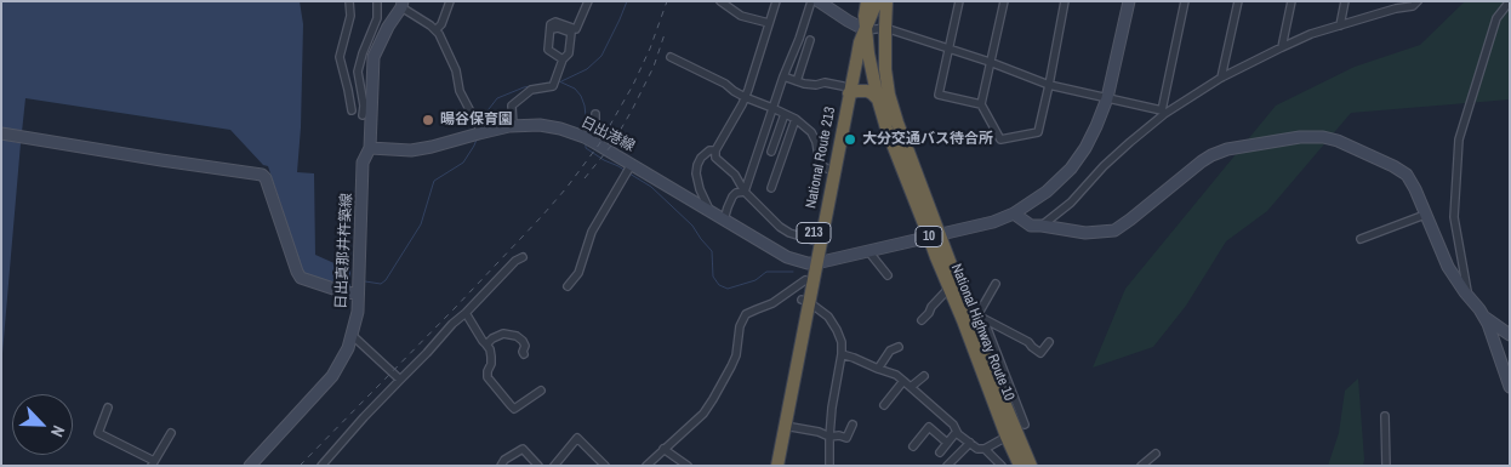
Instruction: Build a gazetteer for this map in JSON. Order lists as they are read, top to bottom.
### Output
{
  "streets": {
    "highway": [
      "National Route 213",
      "213",
      "10",
      "National Highway Route 10"
    ],
    "street": ["日出港線", "日出真那井杵築線"]
  },
  "crossings": [
    ["日出港線", "National Route 213"],
    ["日出港線", "日出真那井杵築線"],
    ["National Route 213", "National Highway Route 10"]
  ],
  "places": ["暘谷保育園", "大分交通バス待合所"],
  "north": "bottom right"
}
